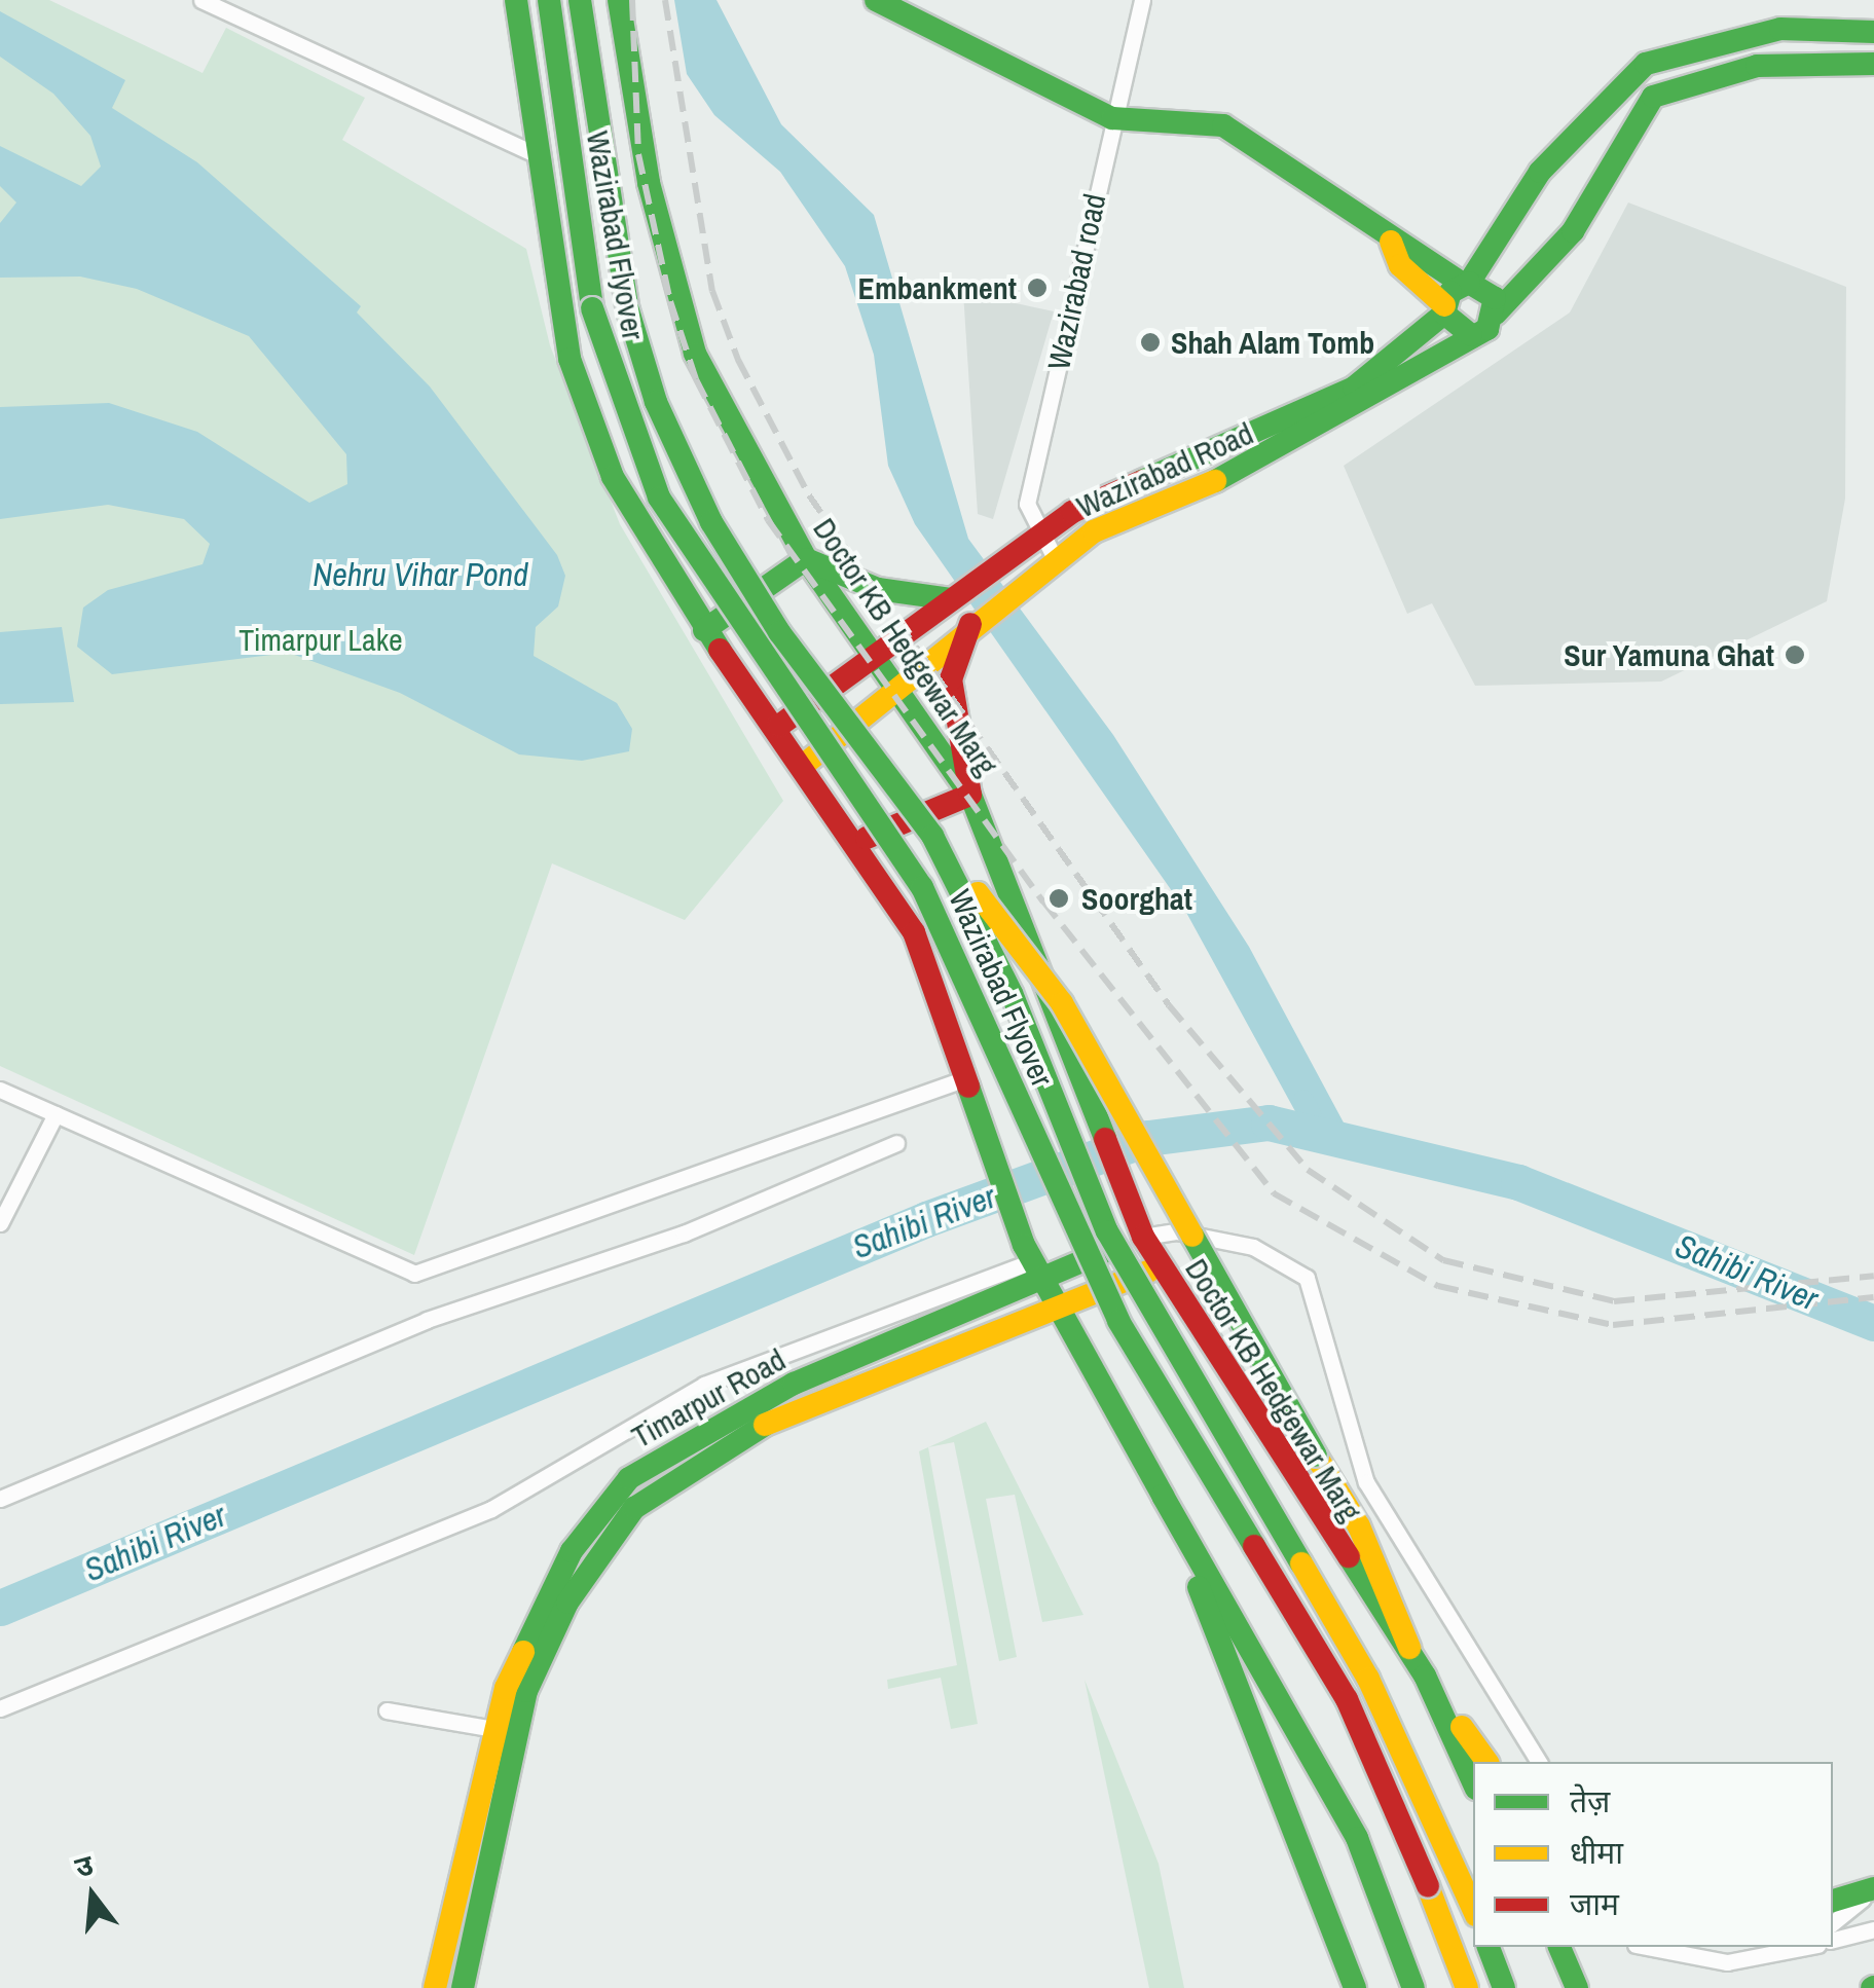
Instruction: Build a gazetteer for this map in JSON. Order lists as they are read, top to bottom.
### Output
{
  "streets": {
    "main road": [
      "Wazirabad Flyover",
      "Wazirabad Road",
      "Doctor KB Hedgewar Marg",
      "Timarpur Road"
    ],
    "street": ["Wazirabad road"]
  },
  "crossings": [
    ["Wazirabad road", "Wazirabad Road"],
    ["Wazirabad Road", "Doctor KB Hedgewar Marg"],
    ["Doctor KB Hedgewar Marg", "Timarpur Road"]
  ],
  "water": ["Nehru Vihar Pond", "Sahibi River"],
  "parks": ["Timarpur Lake"],
  "places": [
    "Embankment",
    "Shah Alam Tomb",
    "Sur Yamuna Ghat",
    "Soorghat"
  ],
  "legend": ["तेज़", "धीमा", "जाम"],
  "north": "top"
}
